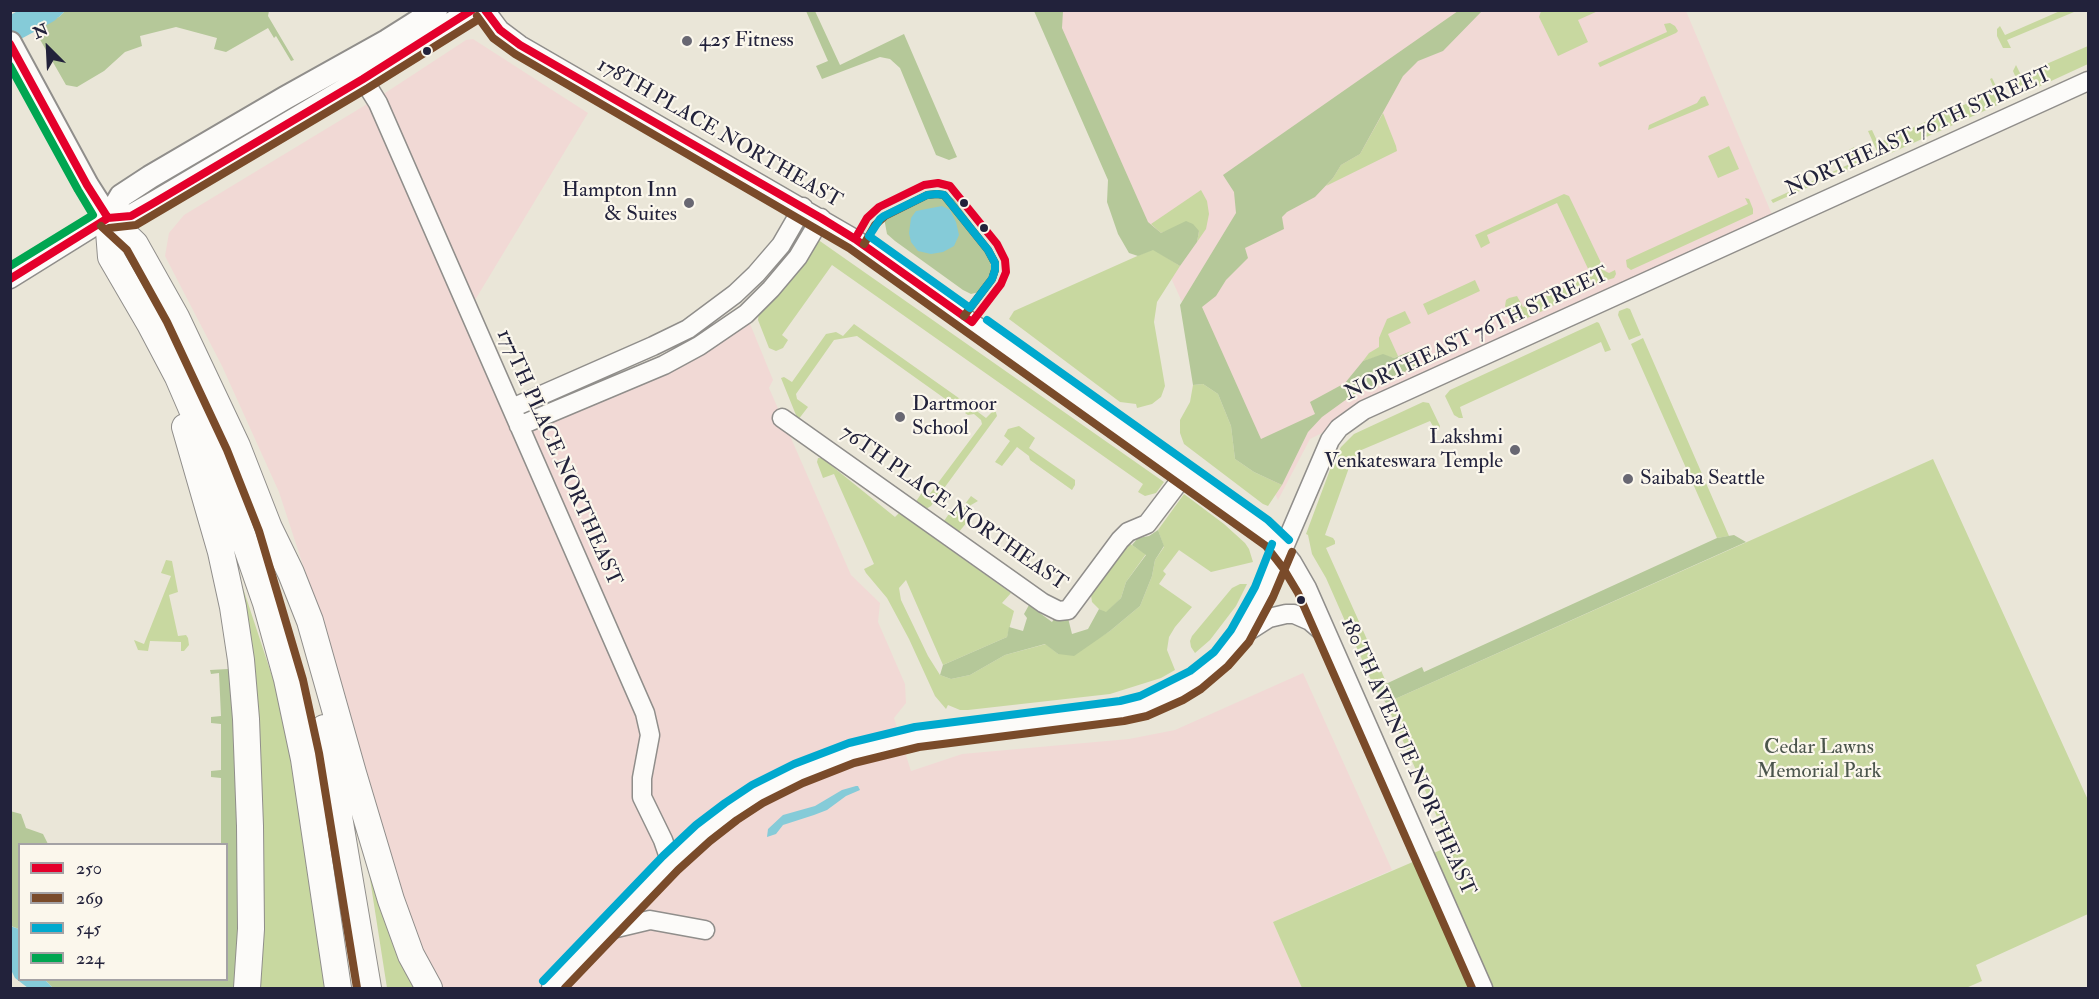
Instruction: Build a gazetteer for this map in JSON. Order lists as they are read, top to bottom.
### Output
{
  "streets": {
    "street": [
      "NORTHEAST 76TH STREET",
      "178TH PLACE NORTHEAST",
      "177TH PLACE NORTHEAST",
      "76TH PLACE NORTHEAST",
      "180TH AVENUE NORTHEAST"
    ]
  },
  "crossings": [
    ["NORTHEAST 76TH STREET", "178TH PLACE NORTHEAST"],
    ["NORTHEAST 76TH STREET", "177TH PLACE NORTHEAST"],
    ["NORTHEAST 76TH STREET", "180TH AVENUE NORTHEAST"],
    ["178TH PLACE NORTHEAST", "76TH PLACE NORTHEAST"],
    ["178TH PLACE NORTHEAST", "180TH AVENUE NORTHEAST"]
  ],
  "parks": ["Cedar Lawns Memorial Park"],
  "places": [
    "425 Fitness",
    "Hampton Inn & Suites",
    "Dartmoor School",
    "Lakshmi Venkateswara Temple",
    "Saibaba Seattle"
  ],
  "lines": [
    "transit line 250",
    "transit line 269",
    "transit line 224",
    "transit line 545"
  ],
  "legend": [
    "250",
    "269",
    "545",
    "224"
  ],
  "north": "top left"
}
